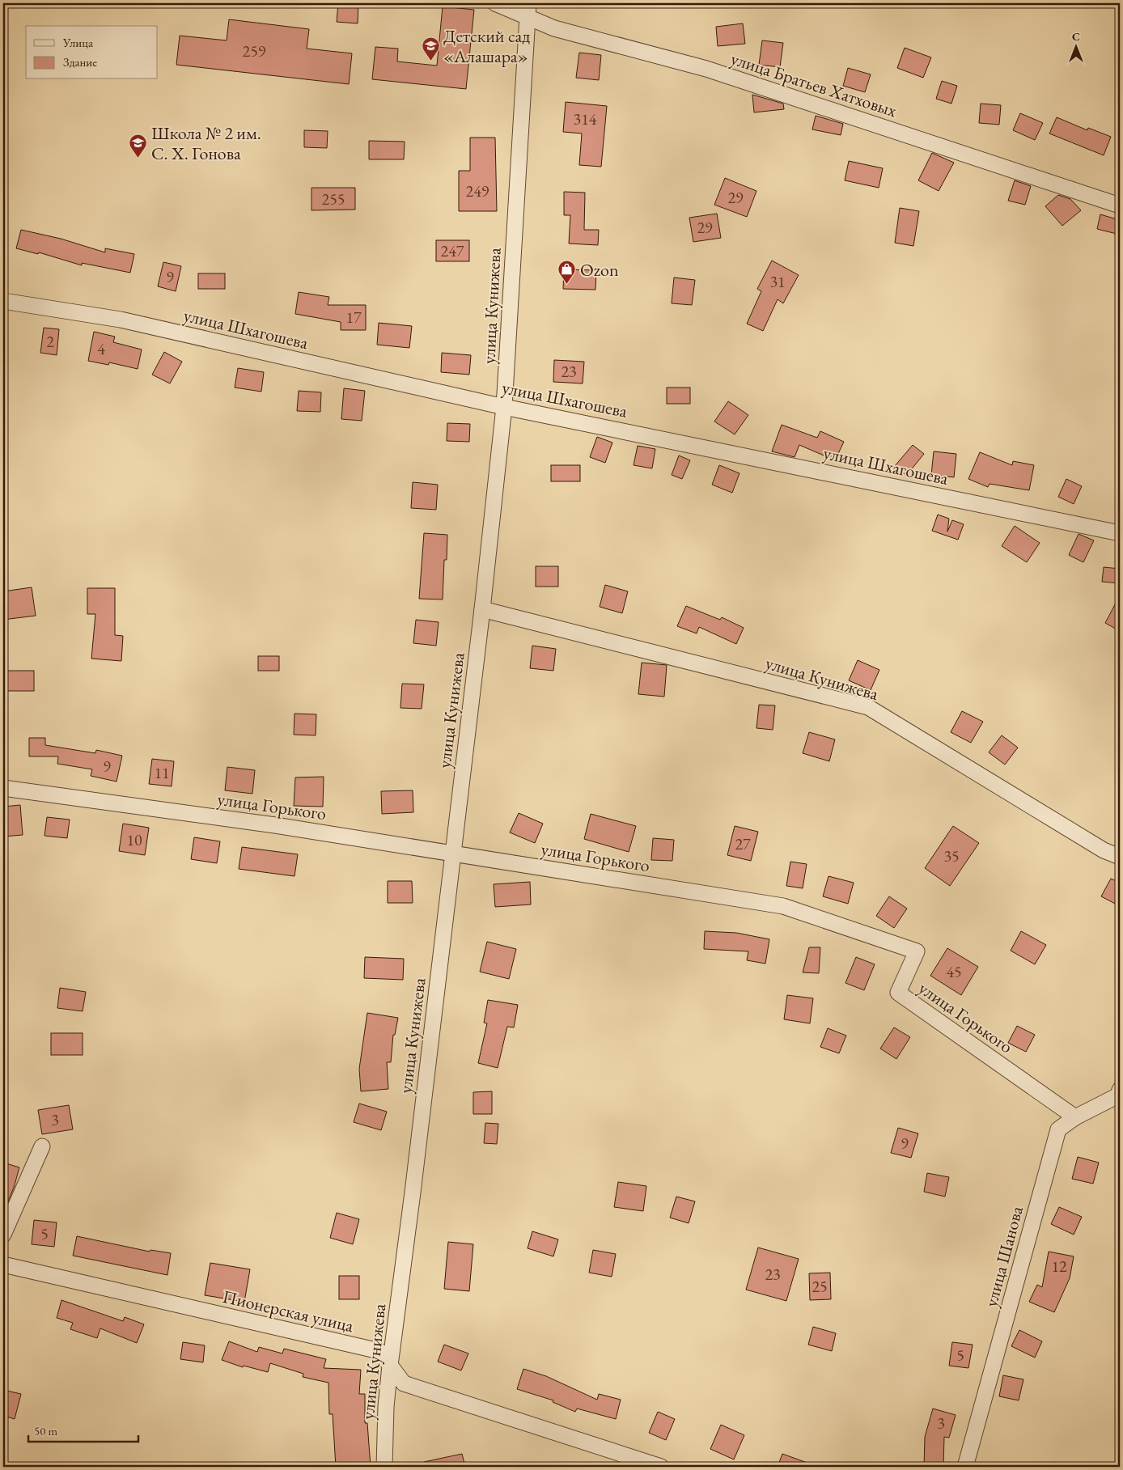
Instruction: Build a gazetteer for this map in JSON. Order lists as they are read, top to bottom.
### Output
{
  "streets": {
    "street": [
      "улица Братьев Хатховых",
      "улица Кунижева",
      "улица Шхагошева",
      "улица Горького",
      "улица Шанова",
      "Пионерская улица"
    ]
  },
  "crossings": [
    ["улица Братьев Хатховых", "улица Кунижева"],
    ["улица Кунижева", "улица Шхагошева"],
    ["улица Кунижева", "улица Горького"],
    ["улица Кунижева", "Пионерская улица"],
    ["улица Горького", "улица Шанова"]
  ],
  "places": {
    "school or university": ["Детский сад «Алашара»", "Школа № 2 им. С. Х. Гонова"],
    "shop": ["Ozon"]
  },
  "house_numbers": [
    "259",
    "314",
    "249",
    "29",
    "255",
    "29",
    "247",
    "9",
    "31",
    "17",
    "2",
    "4",
    "23",
    "9",
    "11",
    "10",
    "27",
    "35",
    "45",
    "3",
    "9",
    "5",
    "12",
    "23",
    "25",
    "5",
    "3"
  ],
  "legend": ["Улица", "Здание"],
  "scale_bar": "50 m",
  "north": "top"
}
